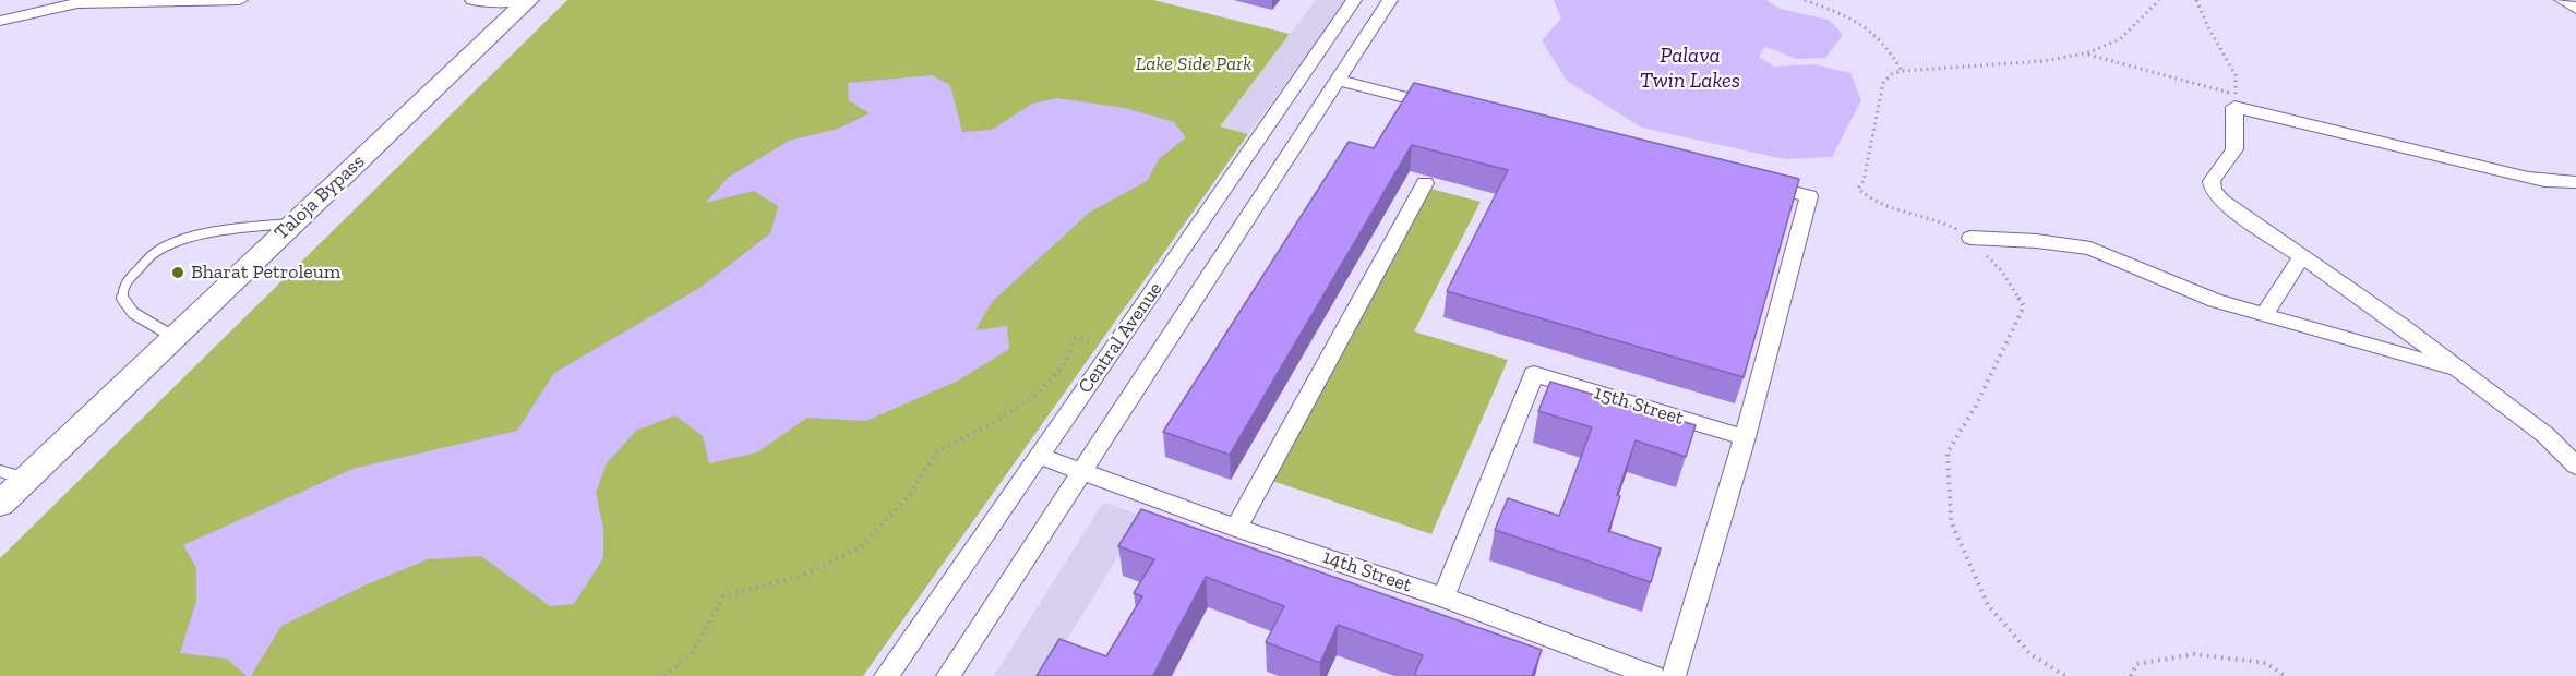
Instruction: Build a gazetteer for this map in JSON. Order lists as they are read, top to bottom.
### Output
{
  "streets": {
    "main road": ["Taloja Bypass"],
    "street": ["Central Avenue", "15th Street", "14th Street"]
  },
  "crossings": [
    ["Central Avenue", "14th Street"],
    ["15th Street", "14th Street"]
  ],
  "water": ["Palava Twin Lakes"],
  "parks": ["Lake Side Park"],
  "places": ["Bharat Petroleum"]
}
